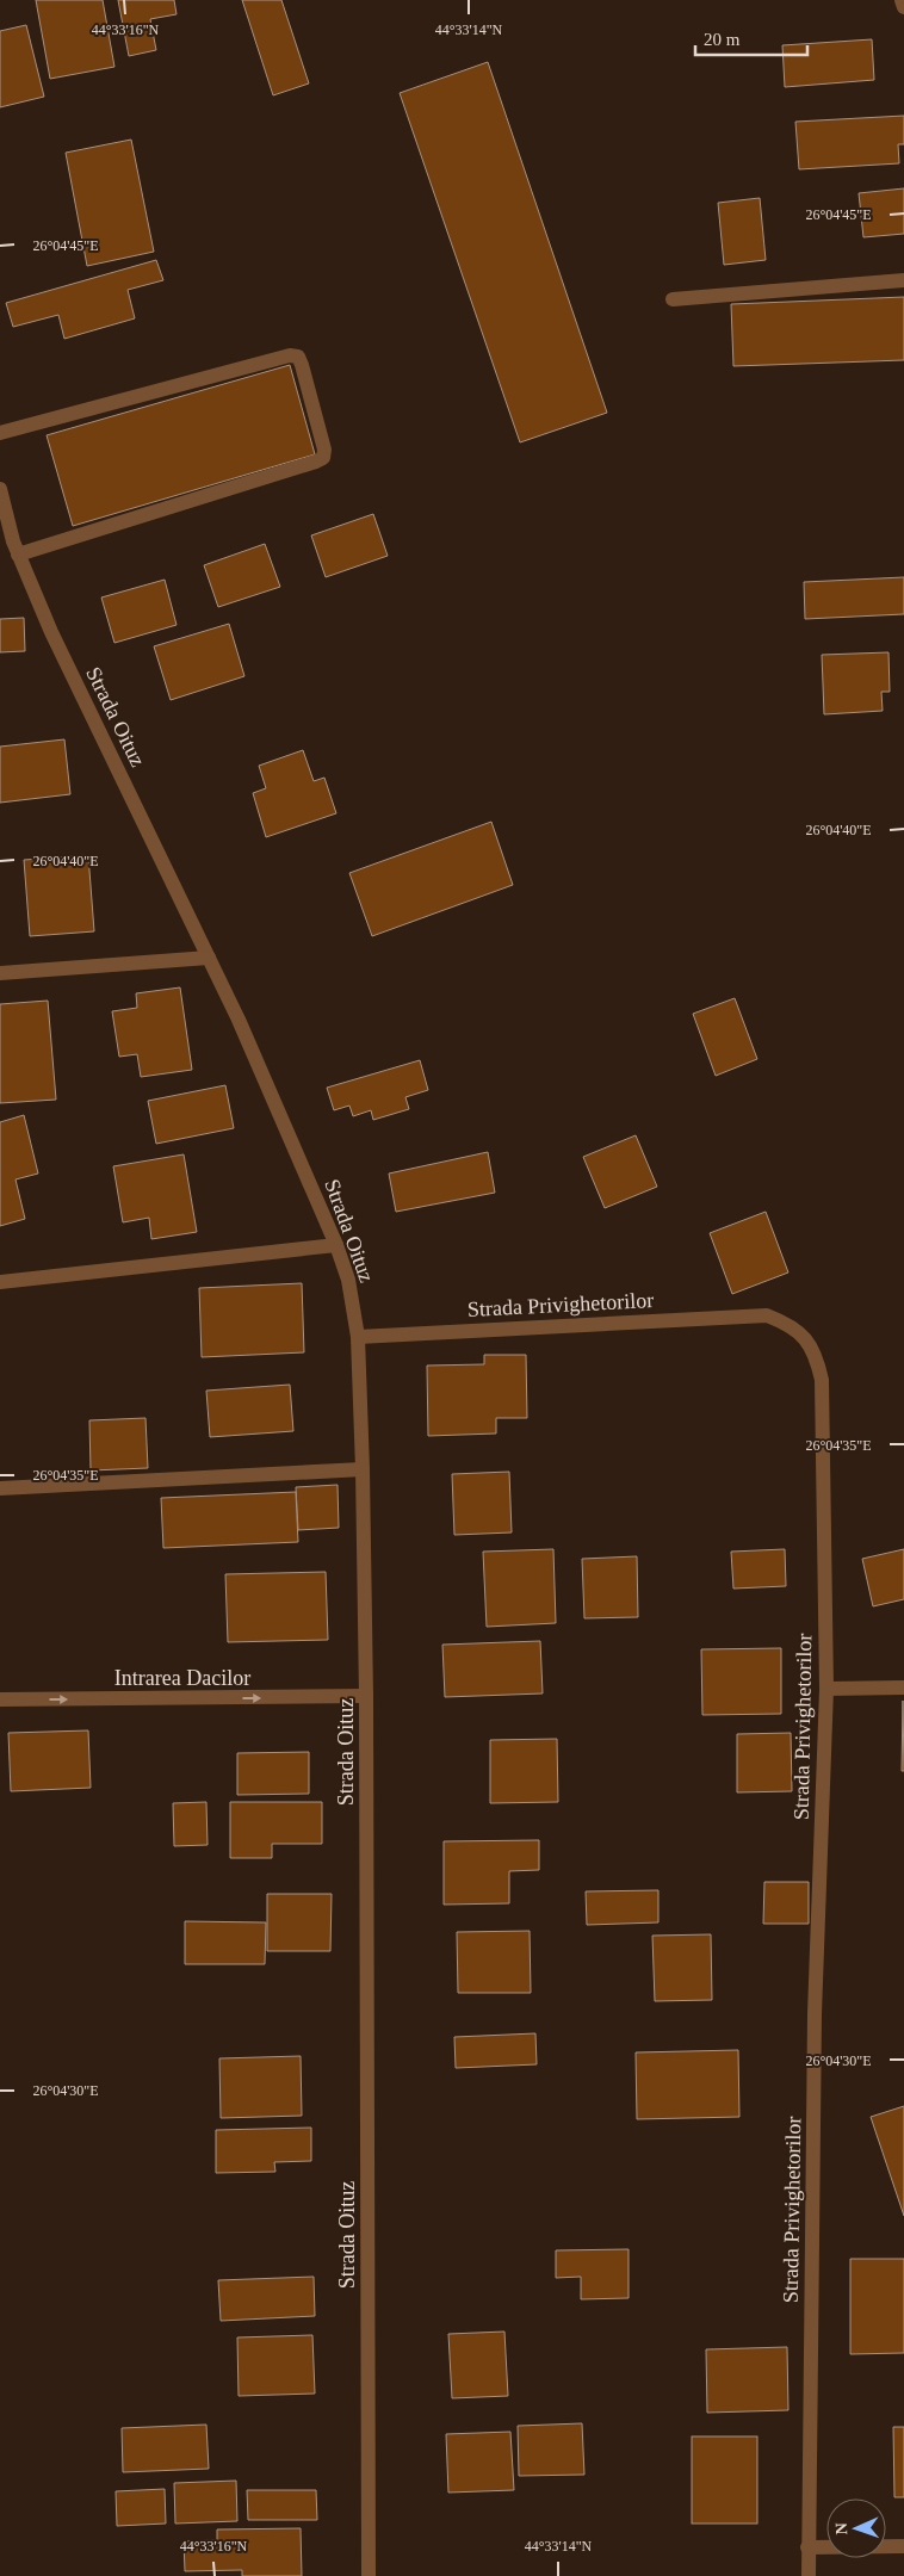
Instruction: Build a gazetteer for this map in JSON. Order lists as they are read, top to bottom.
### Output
{
  "streets": {
    "street": ["Strada Oituz", "Strada Privighetorilor", "Intrarea Dacilor"]
  },
  "crossings": [
    ["Strada Oituz", "Strada Privighetorilor"],
    ["Strada Oituz", "Intrarea Dacilor"]
  ],
  "one_way": ["Intrarea Dacilor"],
  "scale_bar": "20 m",
  "north": "left",
  "coordinates": [
    "44°33'16\"N",
    "44°33'14\"N",
    "26°04'45\"E",
    "26°04'40\"E",
    "26°04'35\"E",
    "26°04'30\"E"
  ]
}
